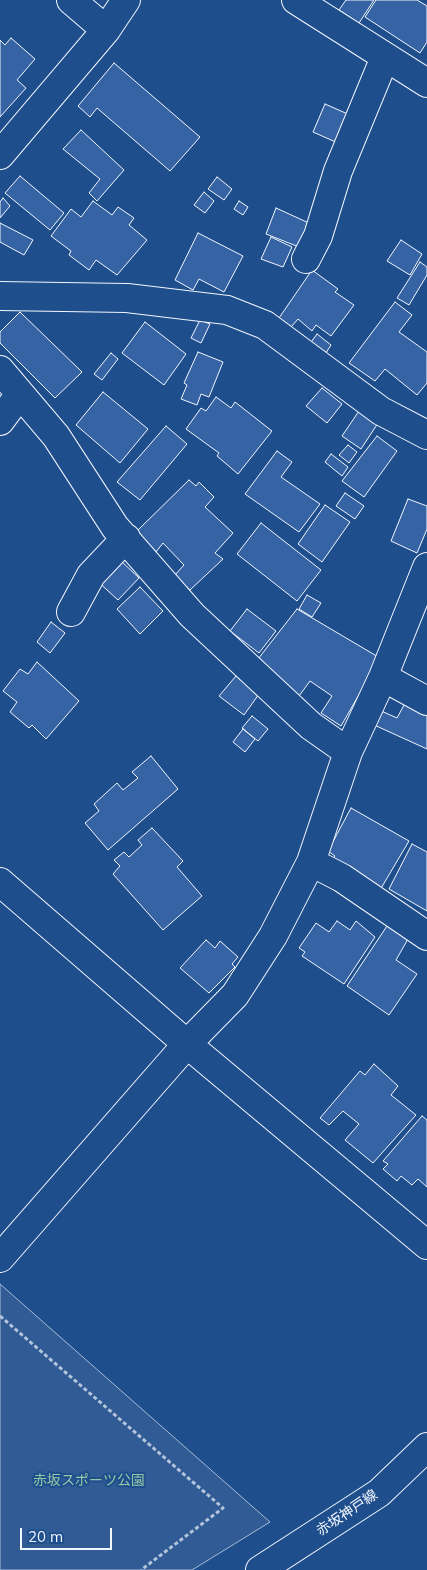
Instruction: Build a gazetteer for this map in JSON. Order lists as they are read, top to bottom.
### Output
{
  "streets": {
    "street": ["赤坂神戸線"]
  },
  "parks": ["赤坂スポーツ公園"],
  "scale_bar": "20 m"
}
